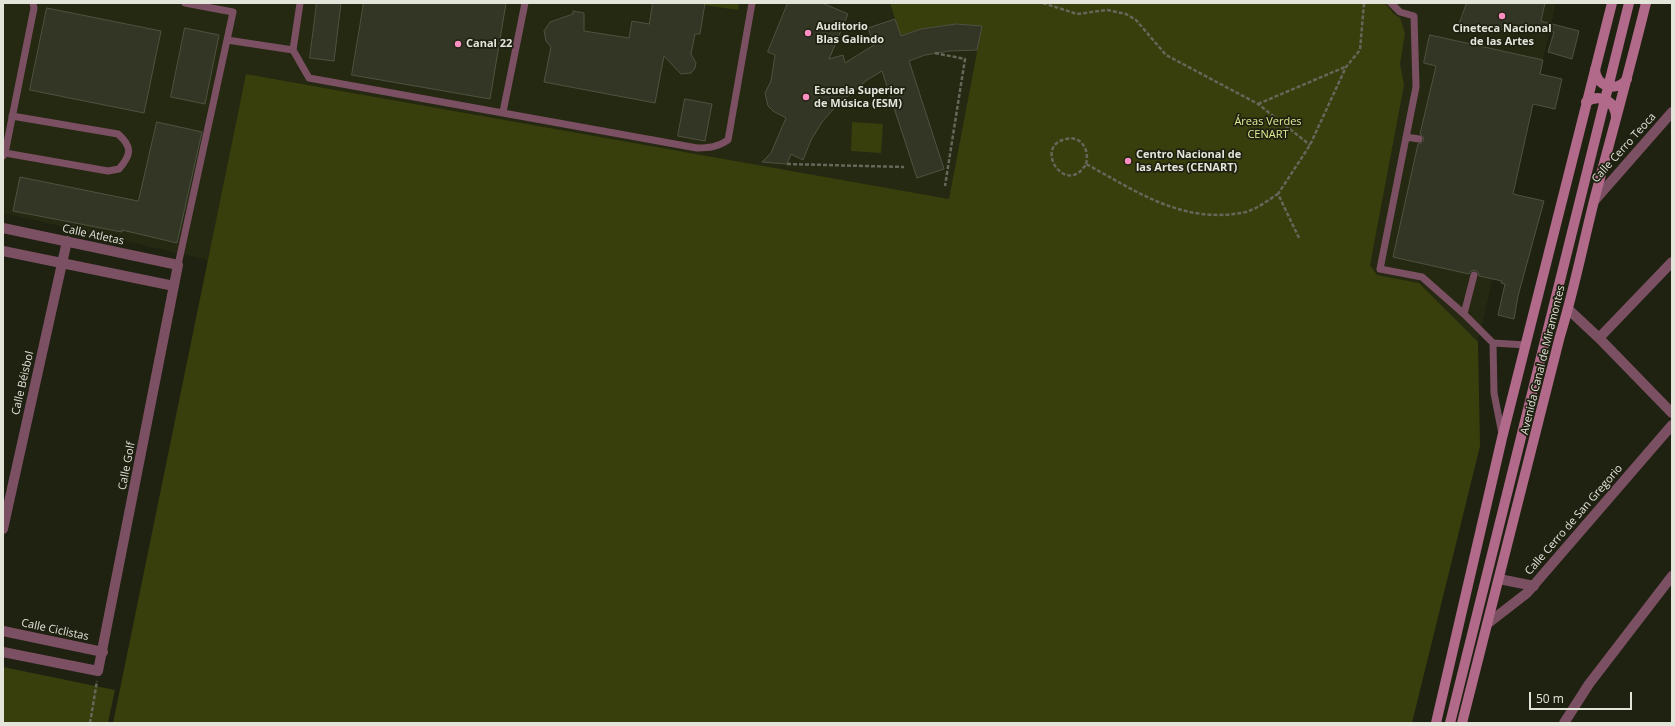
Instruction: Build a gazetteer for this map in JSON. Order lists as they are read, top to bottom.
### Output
{
  "streets": {
    "main road": ["Avenida Canal de Miramontes"],
    "street": [
      "Calle Cerro Teoca",
      "Calle Atletas",
      "Calle Béisbol",
      "Calle Golf",
      "Calle Cerro de San Gregorio",
      "Calle Ciclistas"
    ]
  },
  "crossings": [
    ["Calle Cerro Teoca", "Avenida Canal de Miramontes"],
    ["Calle Atletas", "Calle Béisbol"],
    ["Calle Atletas", "Calle Golf"],
    ["Avenida Canal de Miramontes", "Calle Cerro de San Gregorio"],
    ["Calle Golf", "Calle Ciclistas"]
  ],
  "parks": ["Áreas Verdes CENART"],
  "places": [
    "Cineteca Nacional de las Artes",
    "Auditorio Blas Galindo",
    "Canal 22",
    "Escuela Superior de Música (ESM)",
    "Centro Nacional de las Artes (CENART)"
  ],
  "scale_bar": "50 m"
}
